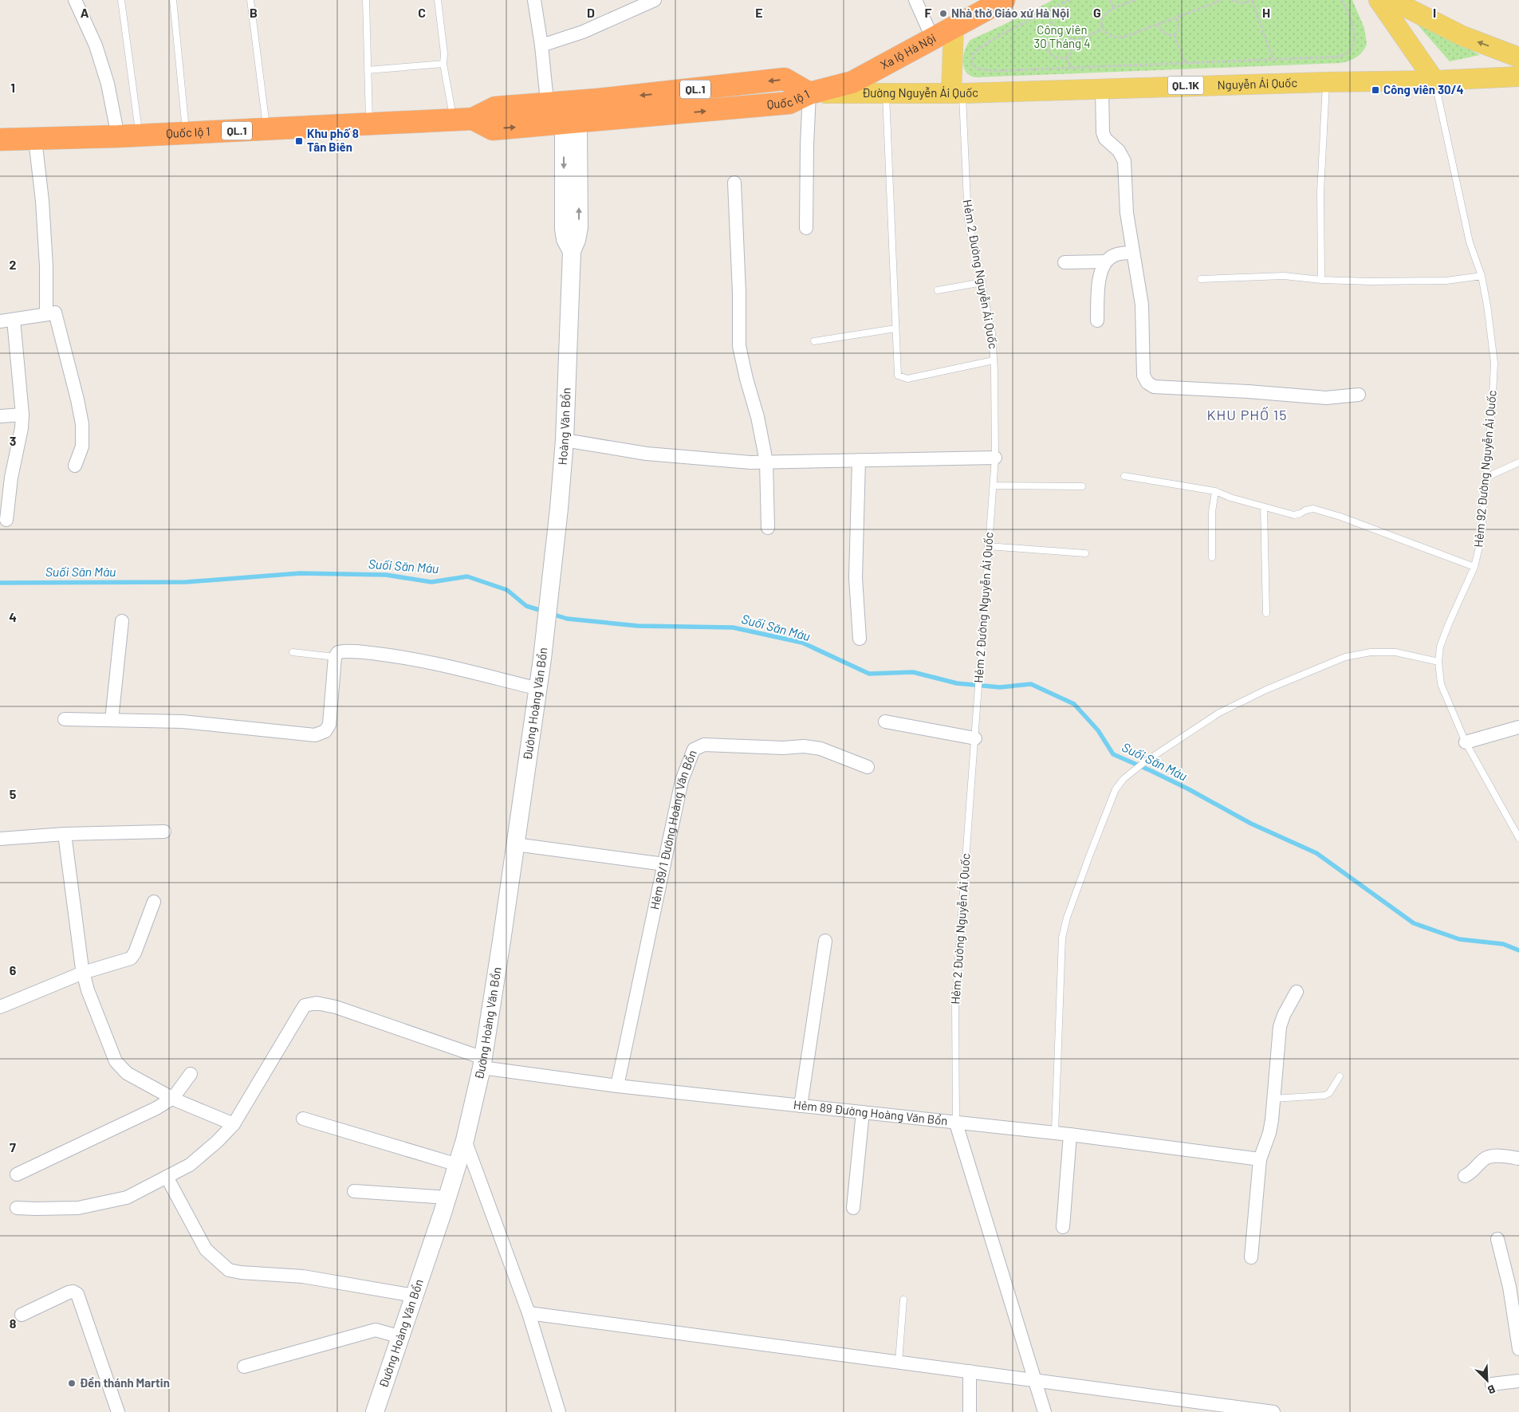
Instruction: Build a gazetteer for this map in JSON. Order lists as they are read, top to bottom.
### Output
{
  "streets": {
    "highway": ["Xa lộ Hà Nội", "QL.1", "Quốc lộ 1"],
    "main road": [
      "Nguyễn Ái Quốc",
      "QL.1K",
      "Đường Nguyễn Ái Quốc",
      "Hoàng Văn Bổn",
      "Đường Hoàng Văn Bổn"
    ],
    "street": ["Hẻm 89/1 Đường Hoàng Văn Bổn", "Hẻm 89 Đường Hoàng Văn Bổn"],
    "lane": ["Hẻm 2 Đường Nguyễn Ái Quốc", "Hẻm 92 Đường Nguyễn Ái Quốc"]
  },
  "crossings": [
    ["Xa lộ Hà Nội", "Đường Nguyễn Ái Quốc"],
    ["Xa lộ Hà Nội", "Quốc lộ 1"],
    ["Nguyễn Ái Quốc", "QL.1K"],
    ["Nguyễn Ái Quốc", "Đường Nguyễn Ái Quốc"],
    ["QL.1K", "Hẻm 92 Đường Nguyễn Ái Quốc"],
    ["Đường Nguyễn Ái Quốc", "Quốc lộ 1"],
    ["Đường Nguyễn Ái Quốc", "Hẻm 2 Đường Nguyễn Ái Quốc"],
    ["Quốc lộ 1", "Hoàng Văn Bổn"],
    ["Hẻm 2 Đường Nguyễn Ái Quốc", "Hẻm 89 Đường Hoàng Văn Bổn"],
    ["Hoàng Văn Bổn", "Đường Hoàng Văn Bổn"],
    ["Đường Hoàng Văn Bổn", "Hẻm 89 Đường Hoàng Văn Bổn"],
    ["Hẻm 89/1 Đường Hoàng Văn Bổn", "Hẻm 89 Đường Hoàng Văn Bổn"]
  ],
  "districts": ["KHU PHỐ 15"],
  "water": ["Suối Săn Máu"],
  "parks": ["Công viên 30 Tháng 4"],
  "places": {
    "other": ["Nhà thờ Giáo xứ Hà Nội", "Đền thánh Martin"],
    "transit": ["Công viên 30/4", "Khu phố 8 Tân Biên"]
  },
  "north": "bottom right",
  "grid": {
    "columns": [
      "A",
      "B",
      "C",
      "D",
      "E",
      "F",
      "G",
      "H",
      "I"
    ],
    "rows": [
      "1",
      "2",
      "3",
      "4",
      "5",
      "6",
      "7",
      "8"
    ]
  }
}
